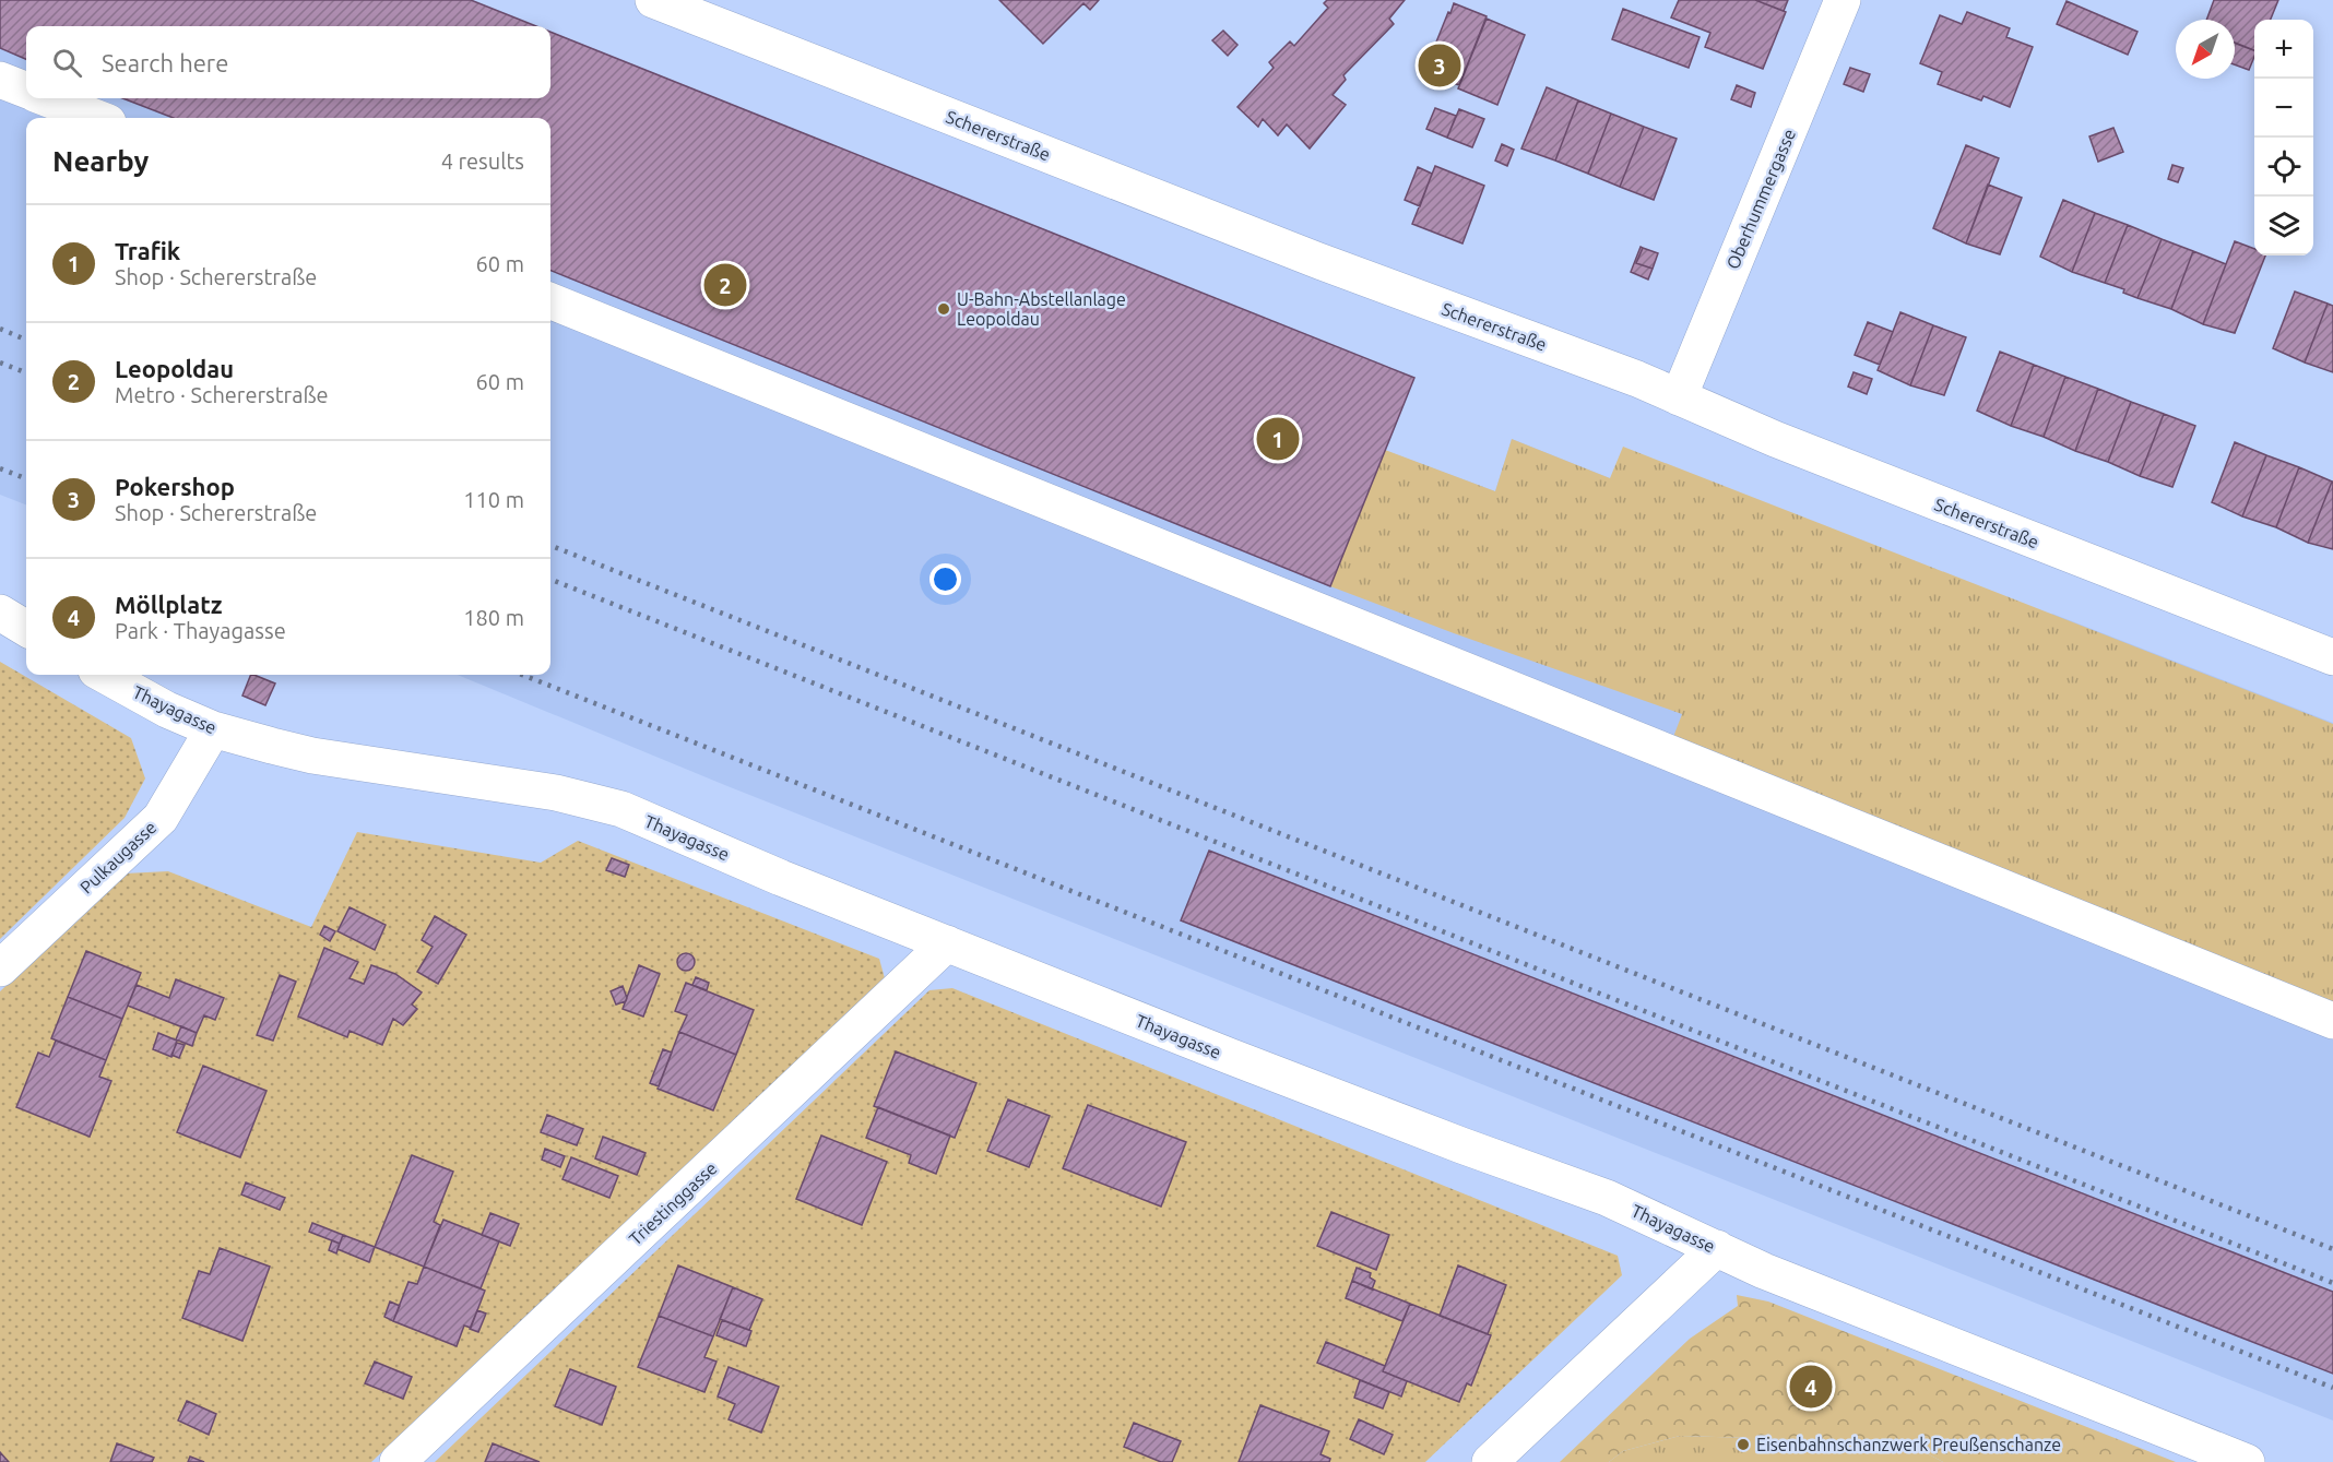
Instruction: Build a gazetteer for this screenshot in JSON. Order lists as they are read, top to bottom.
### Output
{
  "streets": {
    "street": [
      "Schererstraße",
      "Oberhummergasse",
      "Thayagasse",
      "Pulkaugasse",
      "Triestinggasse"
    ]
  },
  "crossings": [
    ["Schererstraße", "Oberhummergasse"],
    ["Thayagasse", "Pulkaugasse"],
    ["Thayagasse", "Triestinggasse"]
  ],
  "places": ["U-Bahn-Abstellanlage Leopoldau", "Eisenbahnschanzwerk Preußenschanze"],
  "north": "bottom left",
  "page": {
    "map_buttons": ["+", "−"],
    "search": "Search here",
    "pins": [
      "3",
      "2",
      "1",
      "4"
    ],
    "heading": ["Nearby", "4 results"],
    "list": [
      {
        "mark": "1",
        "name": "Trafik",
        "note": "Shop · Schererstraße",
        "value": "60 m"
      },
      {
        "mark": "2",
        "name": "Leopoldau",
        "note": "Metro · Schererstraße",
        "value": "60 m"
      },
      {
        "mark": "3",
        "name": "Pokershop",
        "note": "Shop · Schererstraße",
        "value": "110 m"
      },
      {
        "mark": "4",
        "name": "Möllplatz",
        "note": "Park · Thayagasse",
        "value": "180 m"
      }
    ]
  }
}
